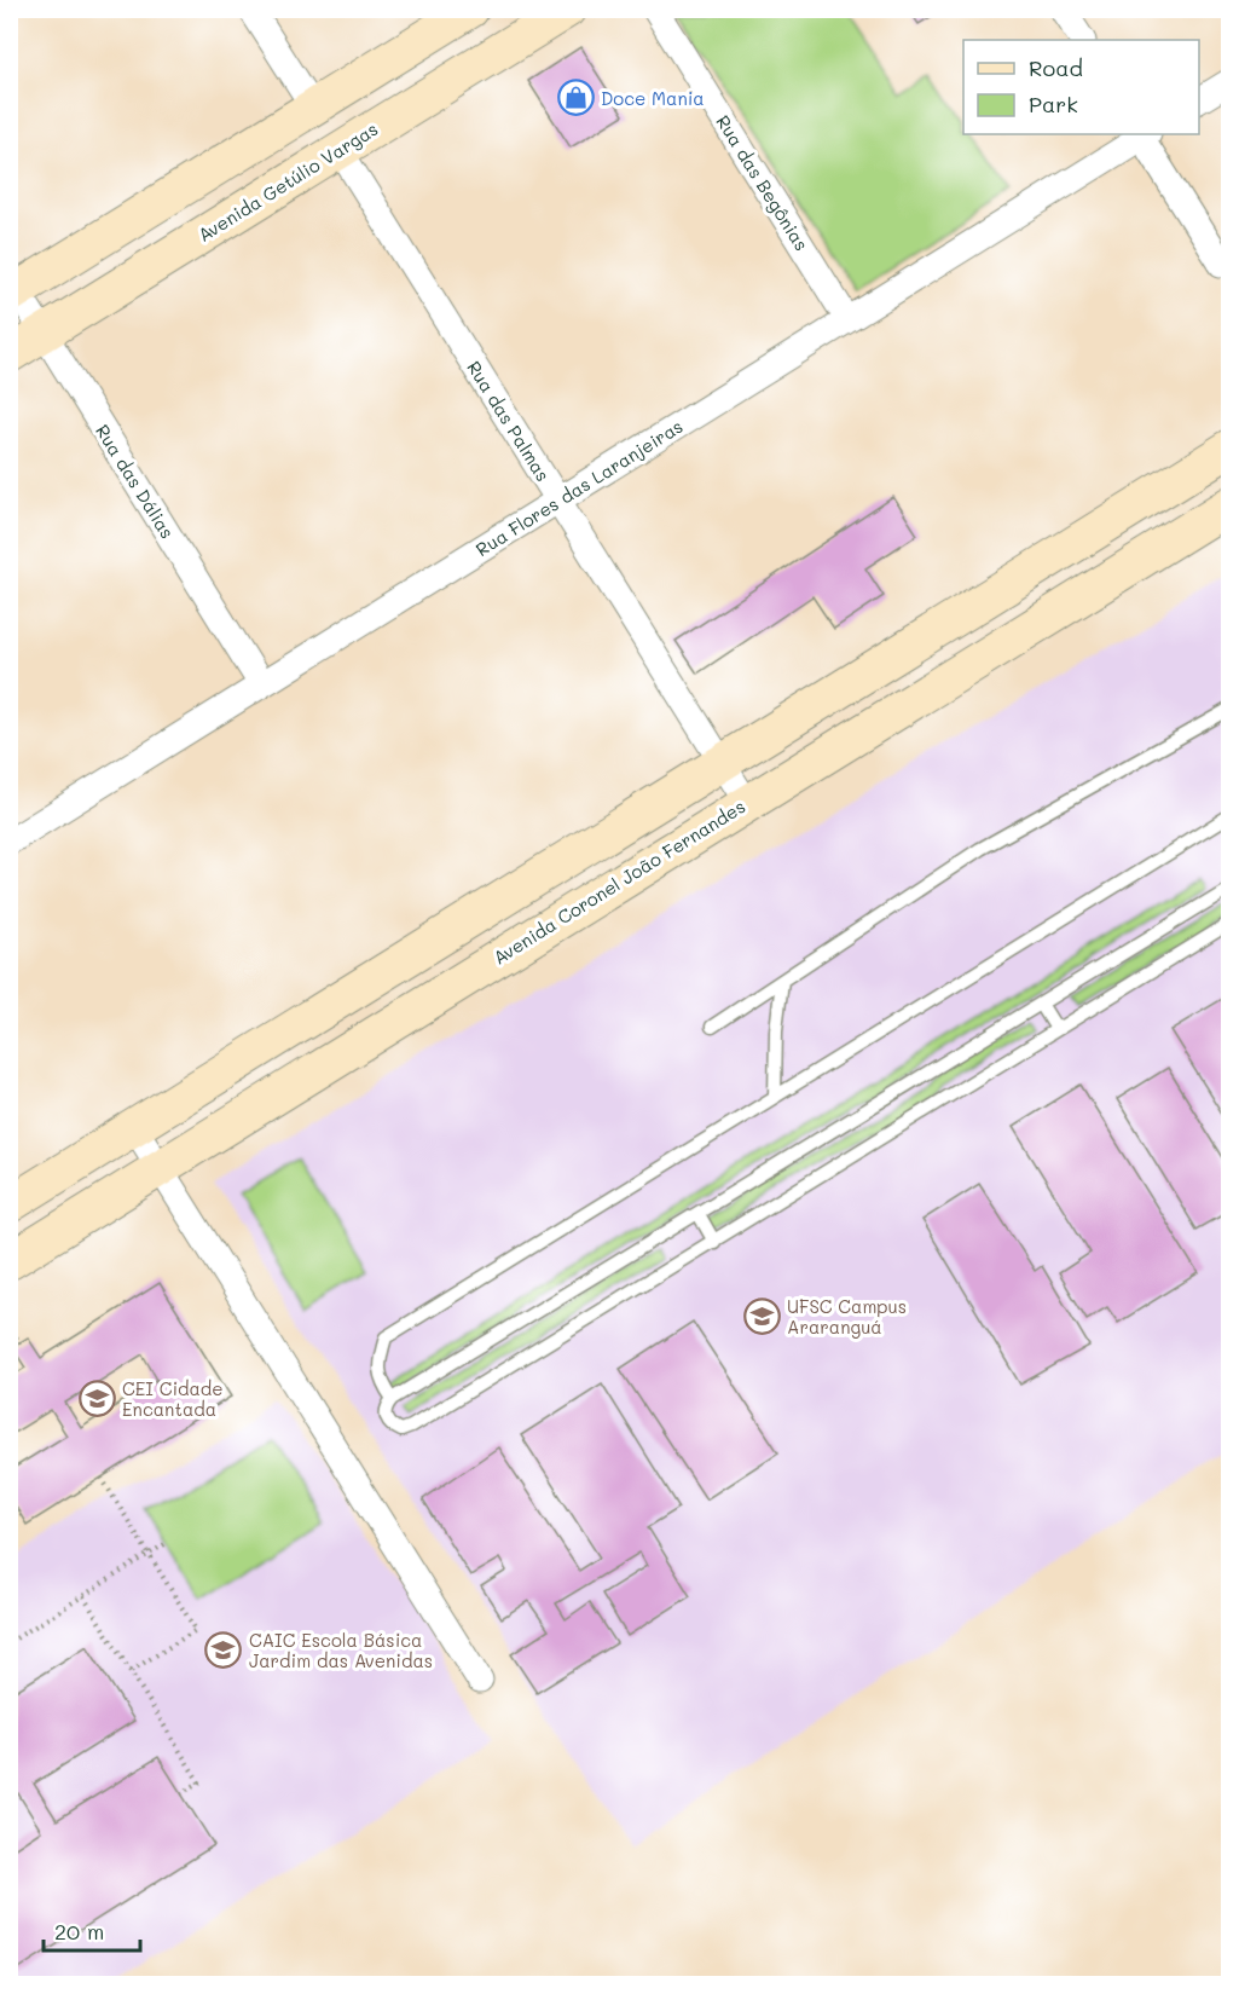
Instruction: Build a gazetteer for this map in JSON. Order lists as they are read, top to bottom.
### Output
{
  "streets": {
    "street": [
      "Avenida Getúlio Vargas",
      "Rua das Begônias",
      "Rua das Palmas",
      "Rua das Dálias",
      "Rua Flores das Laranjeiras",
      "Avenida Coronel João Fernandes"
    ]
  },
  "crossings": [
    ["Avenida Getúlio Vargas", "Rua das Palmas"],
    ["Avenida Getúlio Vargas", "Rua das Dálias"],
    ["Rua das Begônias", "Rua Flores das Laranjeiras"],
    ["Rua das Palmas", "Rua Flores das Laranjeiras"],
    ["Rua das Palmas", "Avenida Coronel João Fernandes"],
    ["Rua das Dálias", "Rua Flores das Laranjeiras"]
  ],
  "places": {
    "shop": ["Doce Mania"],
    "school or university": ["UFSC Campus Araranguá", "CEI Cidade Encantada", "CAIC Escola Básica Jardim das Avenidas"]
  },
  "legend": ["Road", "Park"],
  "scale_bar": "20 m"
}
